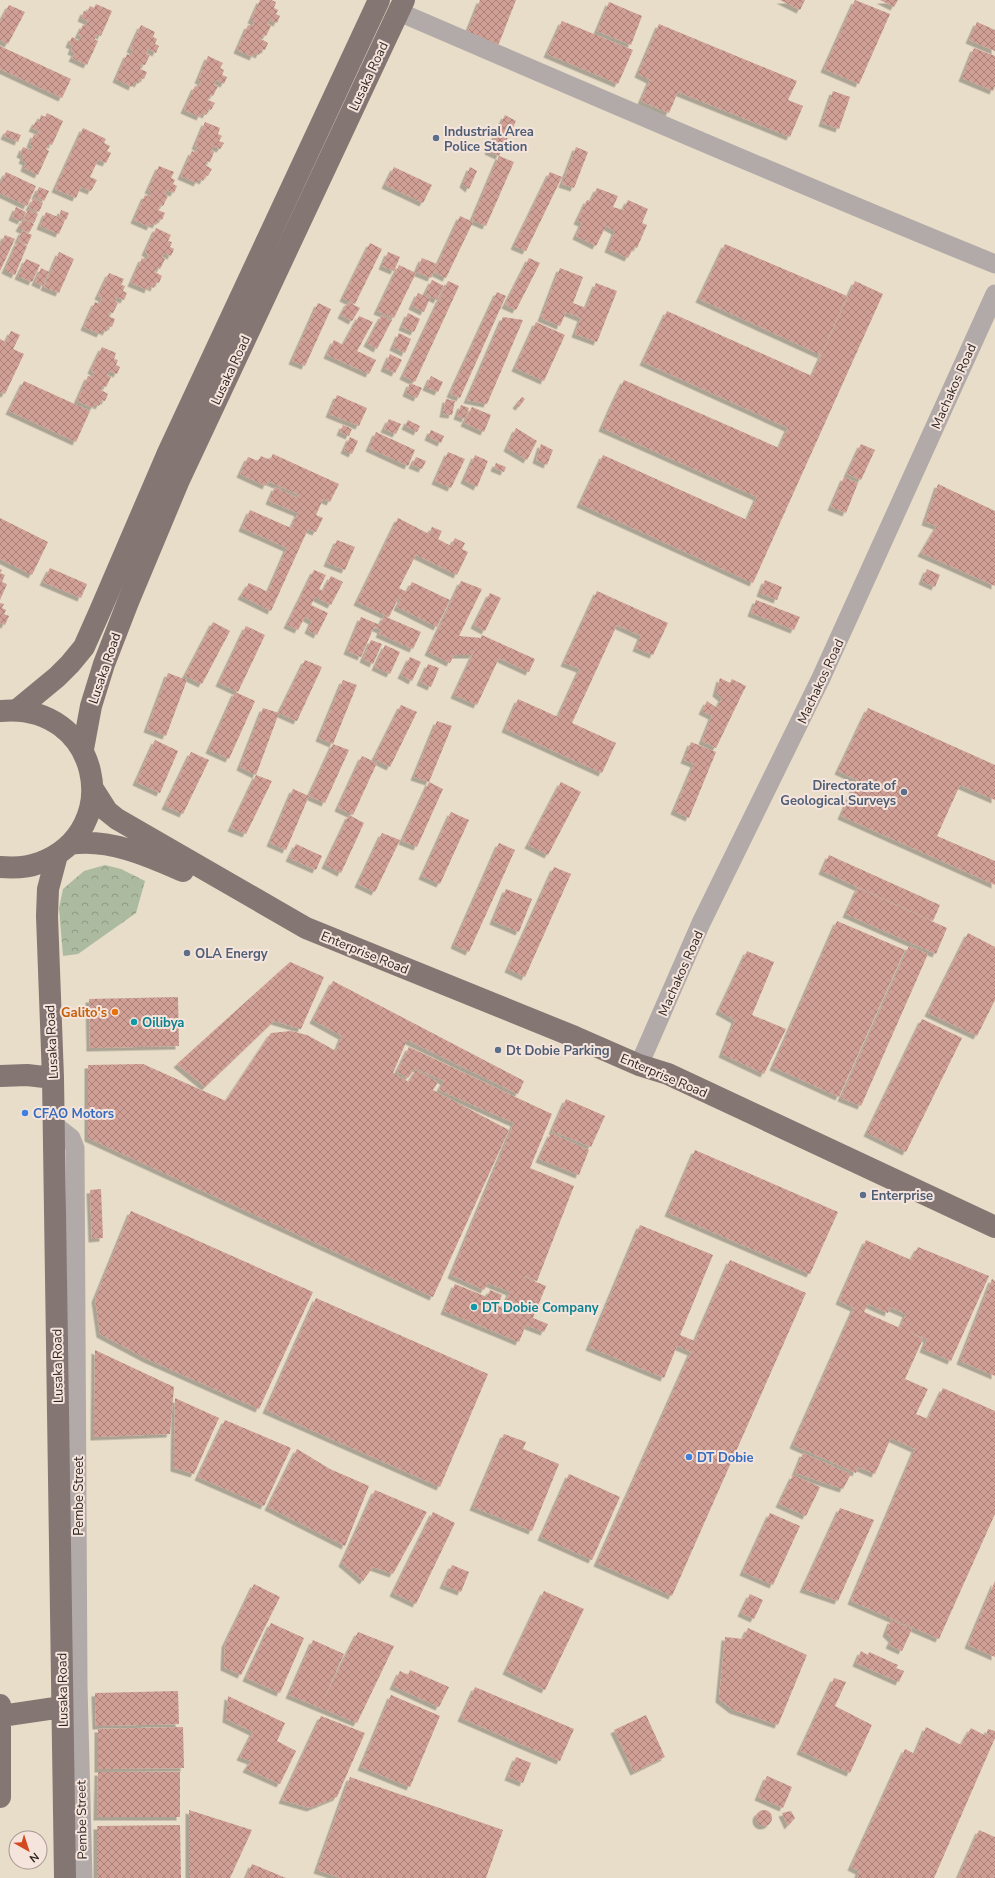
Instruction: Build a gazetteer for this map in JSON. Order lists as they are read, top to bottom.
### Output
{
  "streets": {
    "main road": ["Lusaka Road", "Enterprise Road"],
    "street": ["Machakos Road", "Pembe Street"]
  },
  "crossings": [
    ["Lusaka Road", "Enterprise Road"],
    ["Lusaka Road", "Pembe Street"],
    ["Machakos Road", "Enterprise Road"]
  ],
  "places": [
    "Industrial Area Police Station",
    "Directorate of Geological Surveys",
    "OLA Energy",
    "Galito's",
    "Oilibya",
    "Dt Dobie Parking",
    "CFAO Motors",
    "Enterprise",
    "DT Dobie Company",
    "DT Dobie"
  ],
  "north": "bottom right"
}
